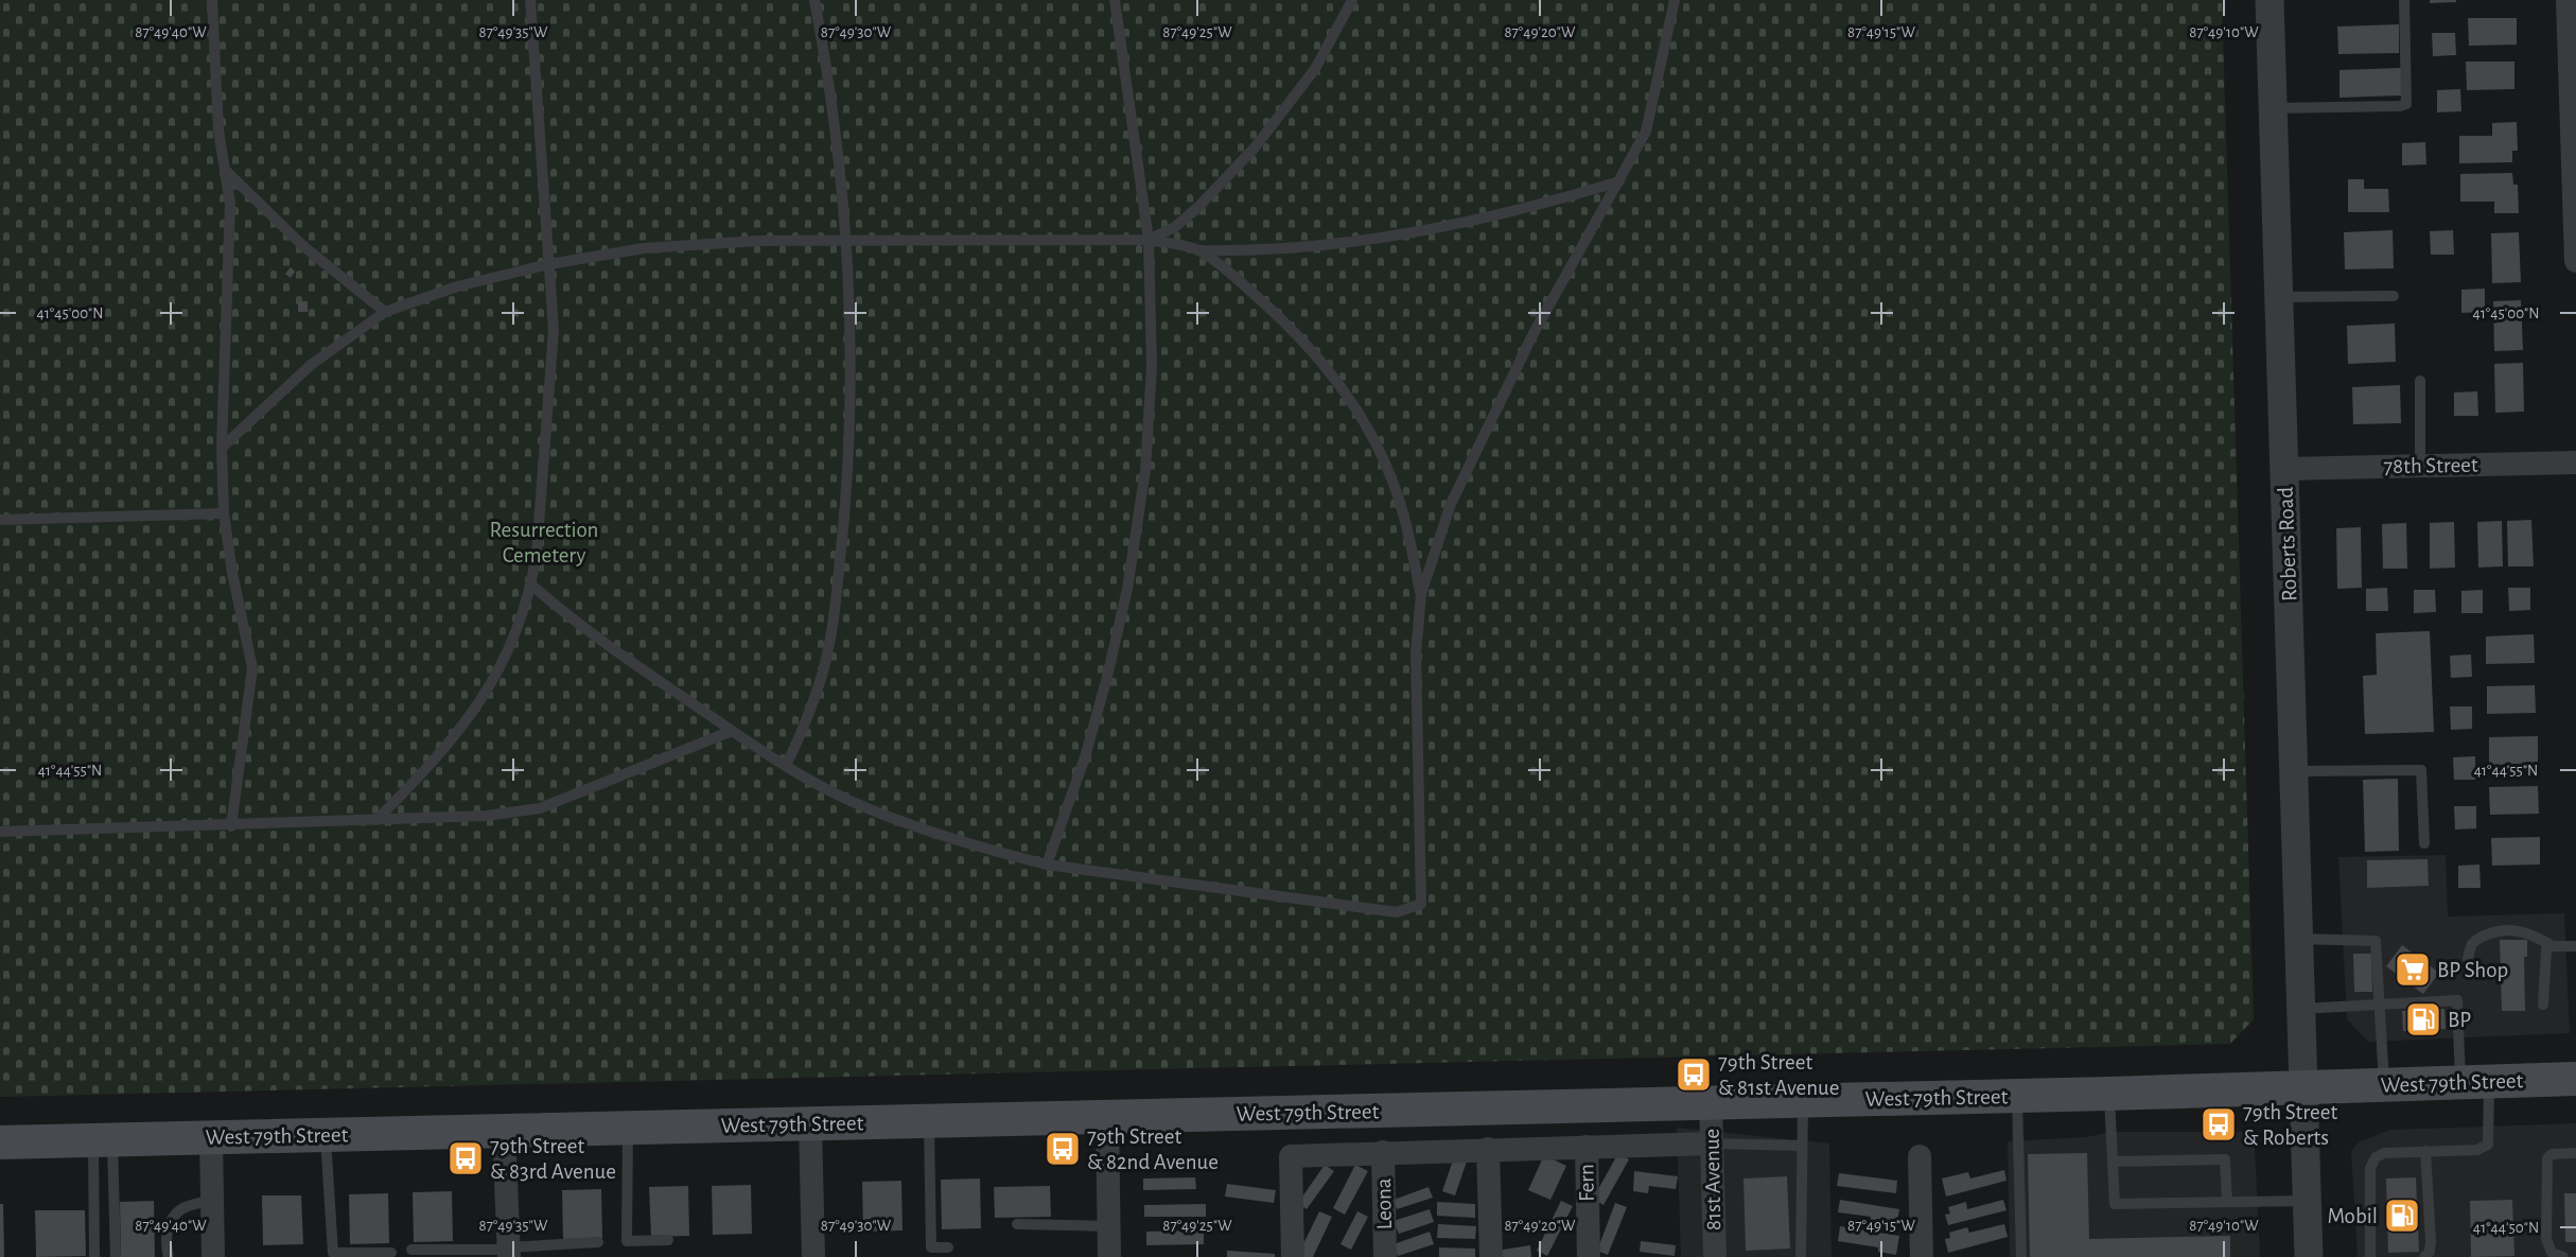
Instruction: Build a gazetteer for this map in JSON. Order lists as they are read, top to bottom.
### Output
{
  "streets": {
    "main road": ["West 79th Street"],
    "street": [
      "78th Street",
      "Roberts Road",
      "81st Avenue",
      "Fern",
      "Leona"
    ]
  },
  "crossings": [
    ["78th Street", "Roberts Road"],
    ["Roberts Road", "West 79th Street"],
    ["West 79th Street", "81st Avenue"]
  ],
  "parks": ["Resurrection Cemetery"],
  "places": {
    "supermarket": ["BP Shop"],
    "fuel station": ["BP", "Mobil"],
    "bus stop": [
      "79th Street & 81st Avenue",
      "79th Street & Roberts",
      "79th Street & 82nd Avenue",
      "79th Street & 83rd Avenue"
    ]
  },
  "coordinates": [
    "87°49'40\"W",
    "87°49'35\"W",
    "87°49'30\"W",
    "87°49'25\"W",
    "87°49'20\"W",
    "87°49'15\"W",
    "87°49'10\"W",
    "41°45'00\"N",
    "41°44'55\"N",
    "41°44'50\"N"
  ]
}
